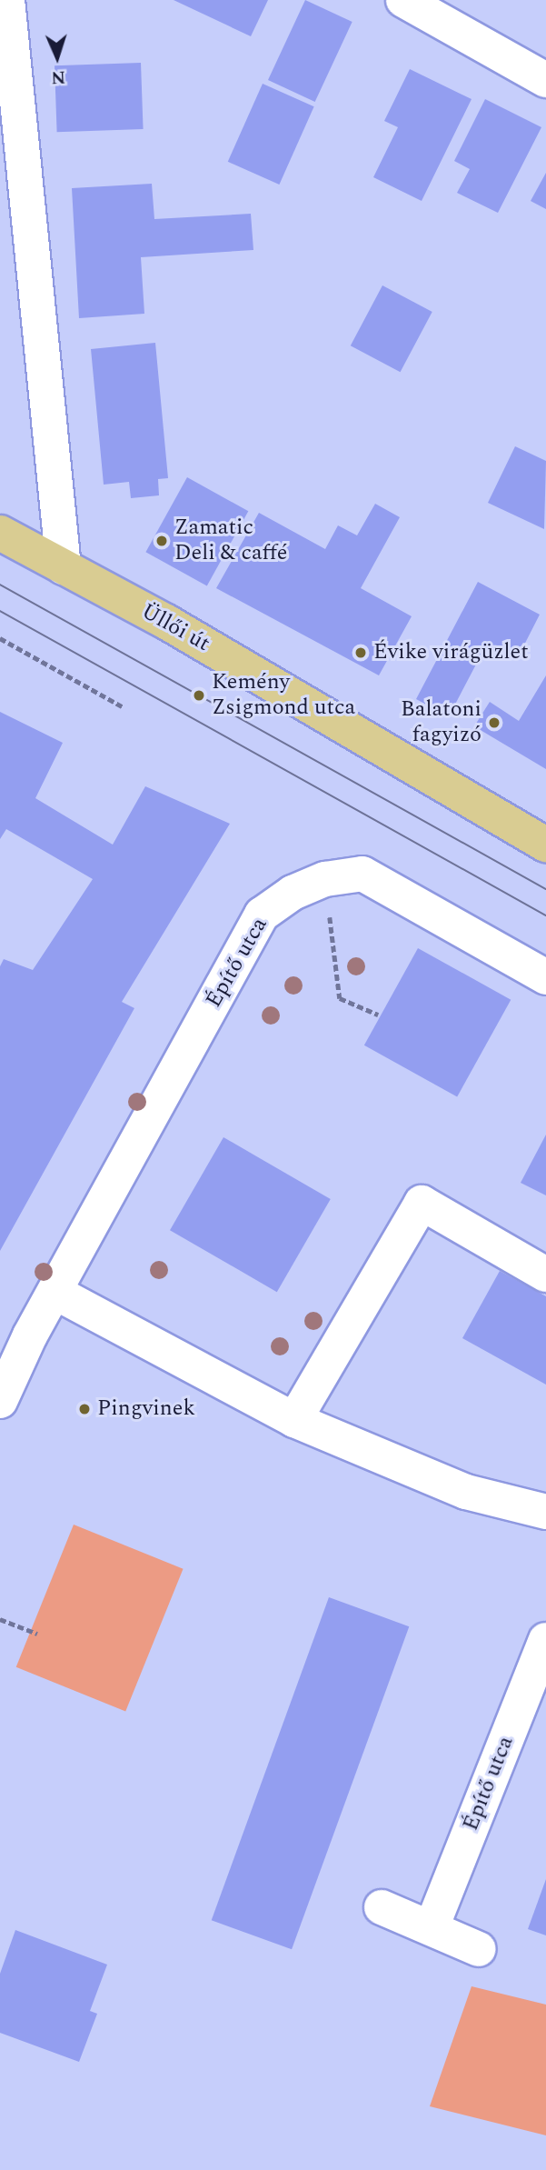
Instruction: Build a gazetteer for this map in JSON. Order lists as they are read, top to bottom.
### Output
{
  "streets": {
    "main road": ["Üllői út"],
    "street": ["Építő utca"]
  },
  "places": [
    "Zamatic Deli & caffé",
    "Évike virágüzlet",
    "Kemény Zsigmond utca",
    "Balatoni fagyizó",
    "Pingvinek"
  ],
  "north": "bottom"
}
